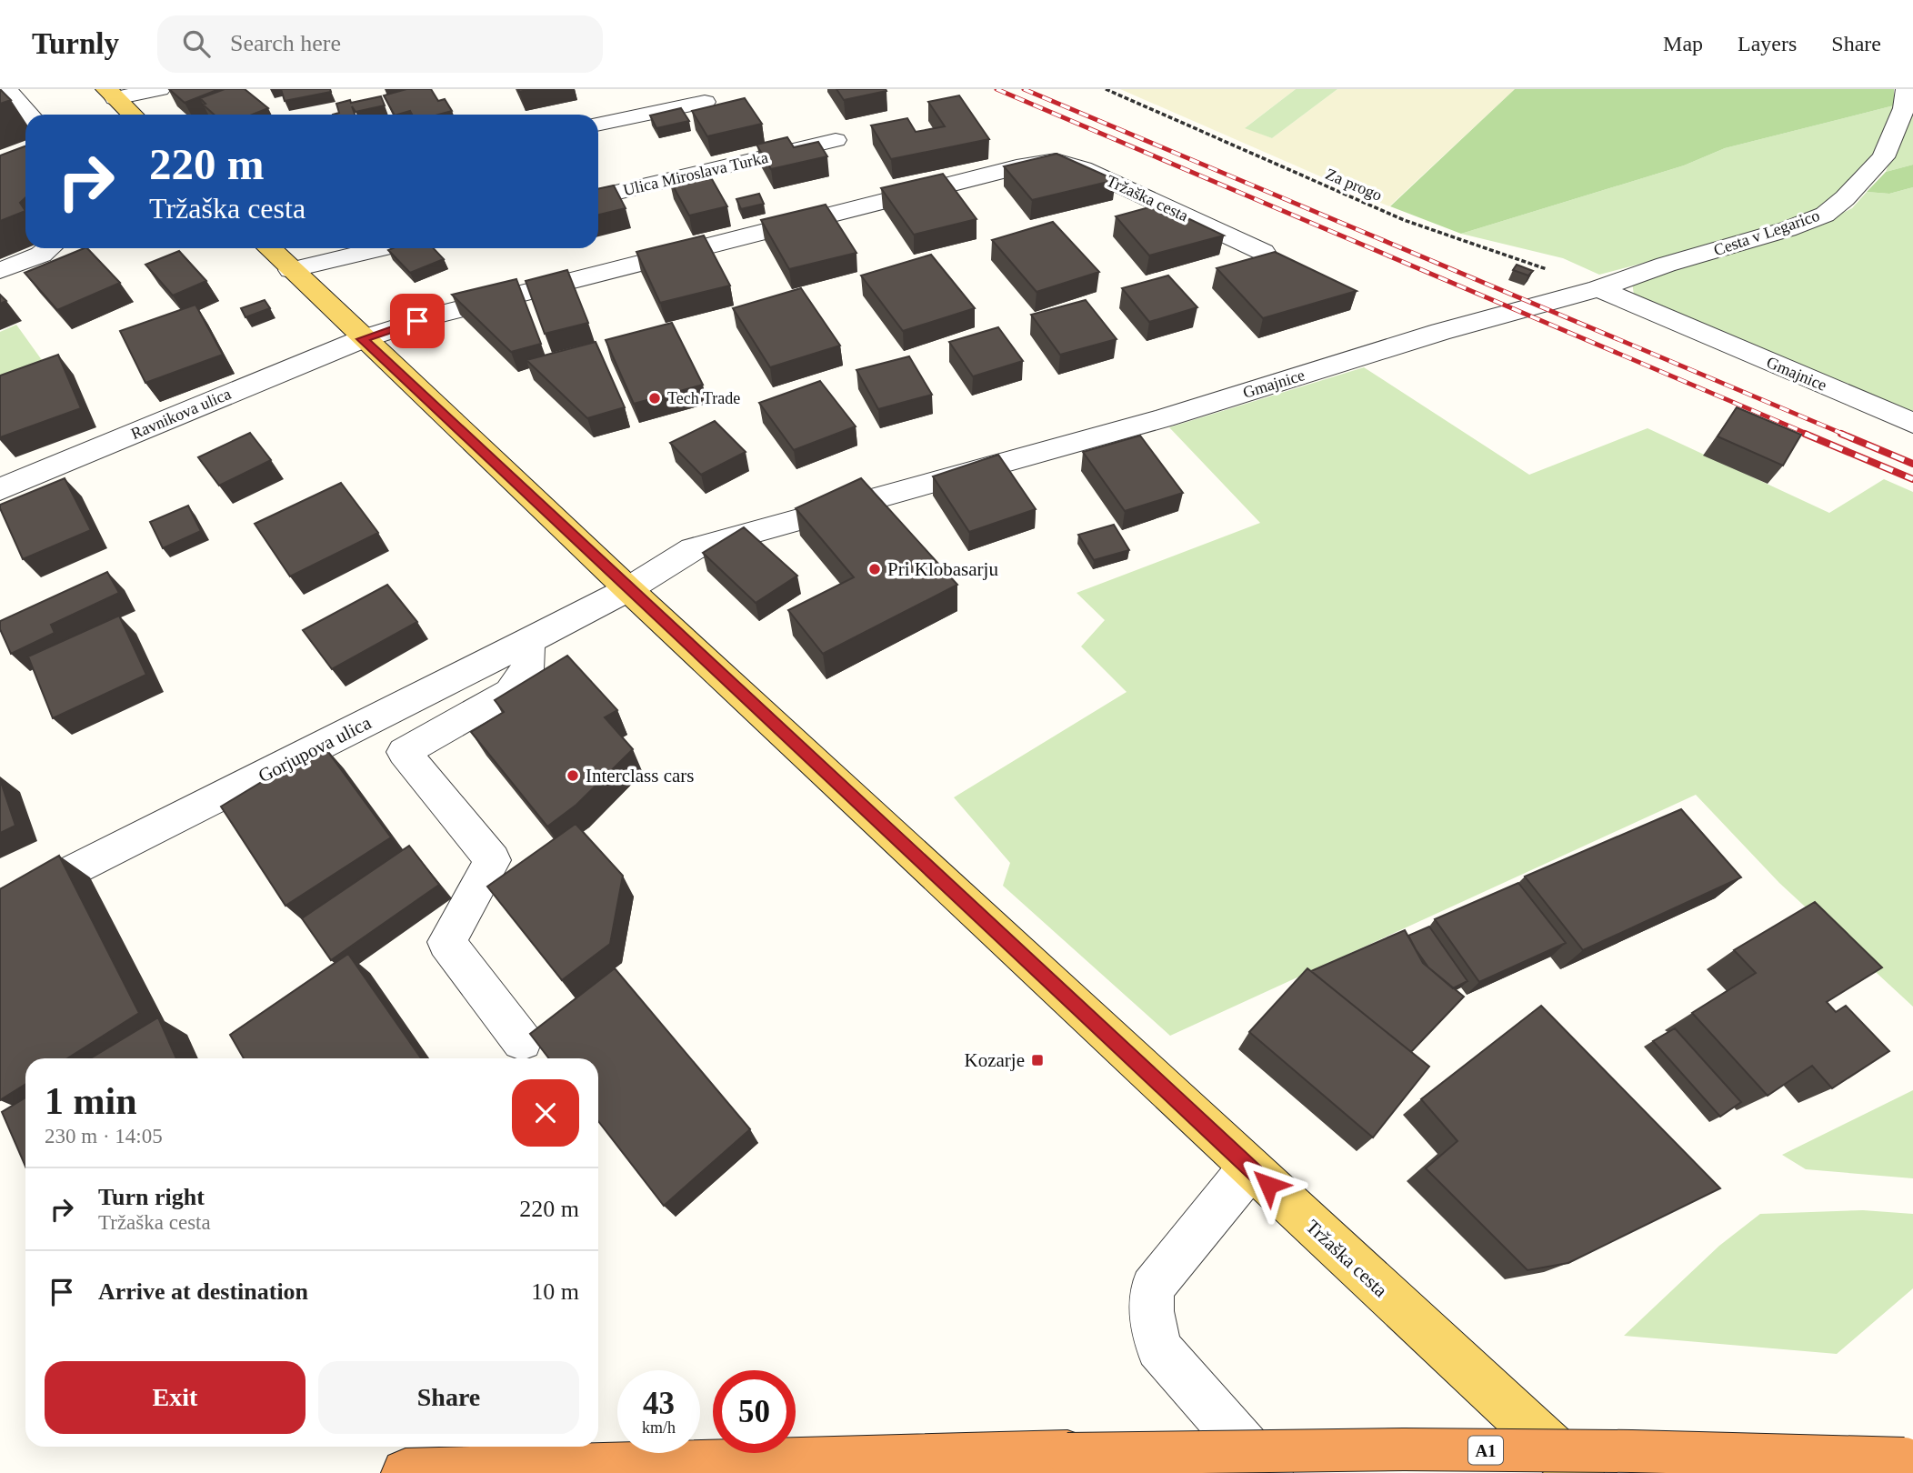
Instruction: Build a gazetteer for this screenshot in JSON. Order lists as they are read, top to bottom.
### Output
{
  "streets": {
    "highway": ["A1"],
    "main road": ["Tržaška cesta"],
    "street": [
      "Ulica Miroslava Turka",
      "Cesta v Legarico",
      "Gmajnice",
      "Ravnikova ulica",
      "Gorjupova ulica"
    ],
    "path": ["Za progo"]
  },
  "crossings": [
    ["Za progo", "Cesta v Legarico"],
    ["Za progo", "Gmajnice"],
    ["Tržaška cesta", "Gmajnice"],
    ["Tržaška cesta", "Ravnikova ulica"],
    ["Tržaška cesta", "Gorjupova ulica"],
    ["Cesta v Legarico", "Gmajnice"],
    ["Gmajnice", "Gorjupova ulica"]
  ],
  "places": {
    "other": ["Tech Trade", "Pri Klobasarju", "Interclass cars"],
    "transit": ["Kozarje"]
  },
  "page": {
    "header": "Turnly",
    "search": "Search here",
    "nav": ["Map", "Layers", "Share"],
    "turn": ["220 m", "Tržaška cesta"],
    "heading": ["1 min", "230 m · 14:05"],
    "list": [
      {
        "name": "Turn right",
        "note": "Tržaška cesta",
        "value": "220 m"
      },
      {
        "name": "Arrive at destination",
        "value": "10 m"
      }
    ],
    "buttons": ["Exit", "Share"],
    "speed": "43 km/h",
    "limit": "50"
  }
}
